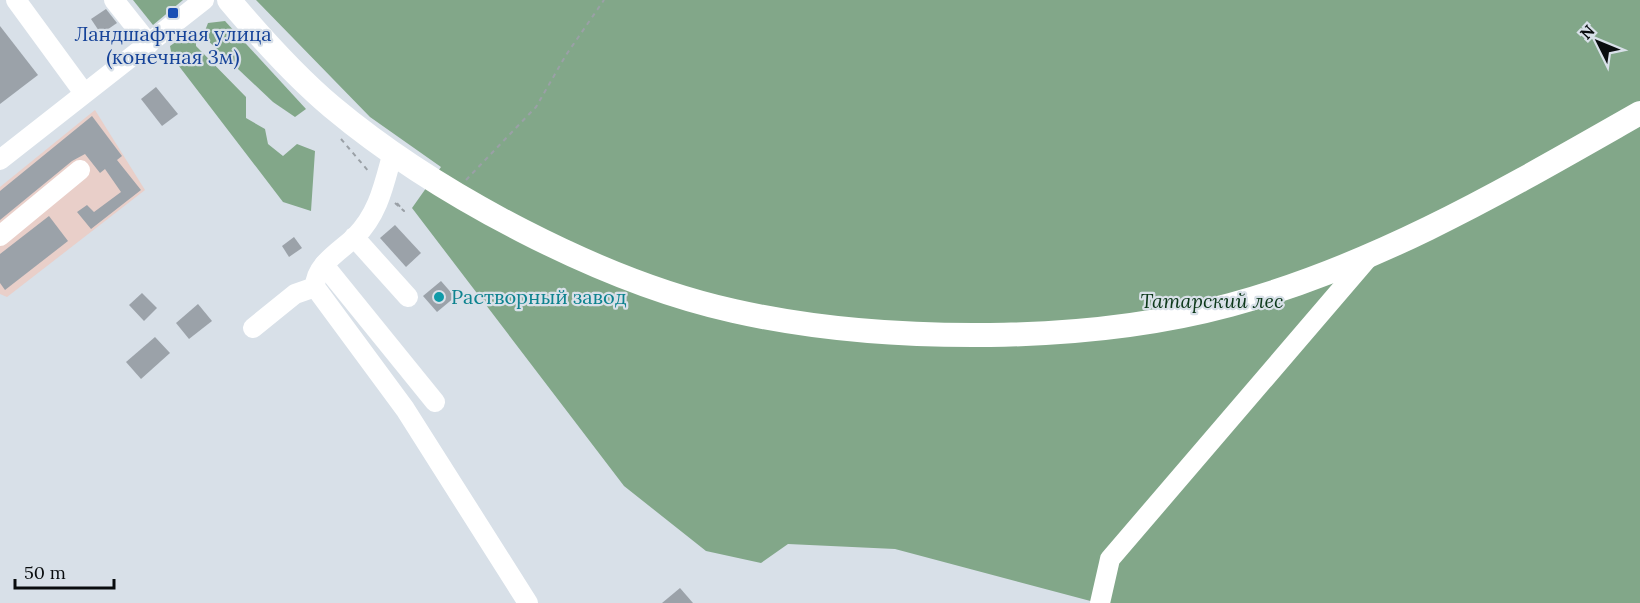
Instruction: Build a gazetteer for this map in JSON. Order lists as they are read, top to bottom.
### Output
{
  "parks": ["Татарский лес"],
  "places": {
    "transit": ["Ландшафтная улица (конечная 3м)"],
    "other": ["Растворный завод"]
  },
  "scale_bar": "50 m",
  "north": "top left"
}
